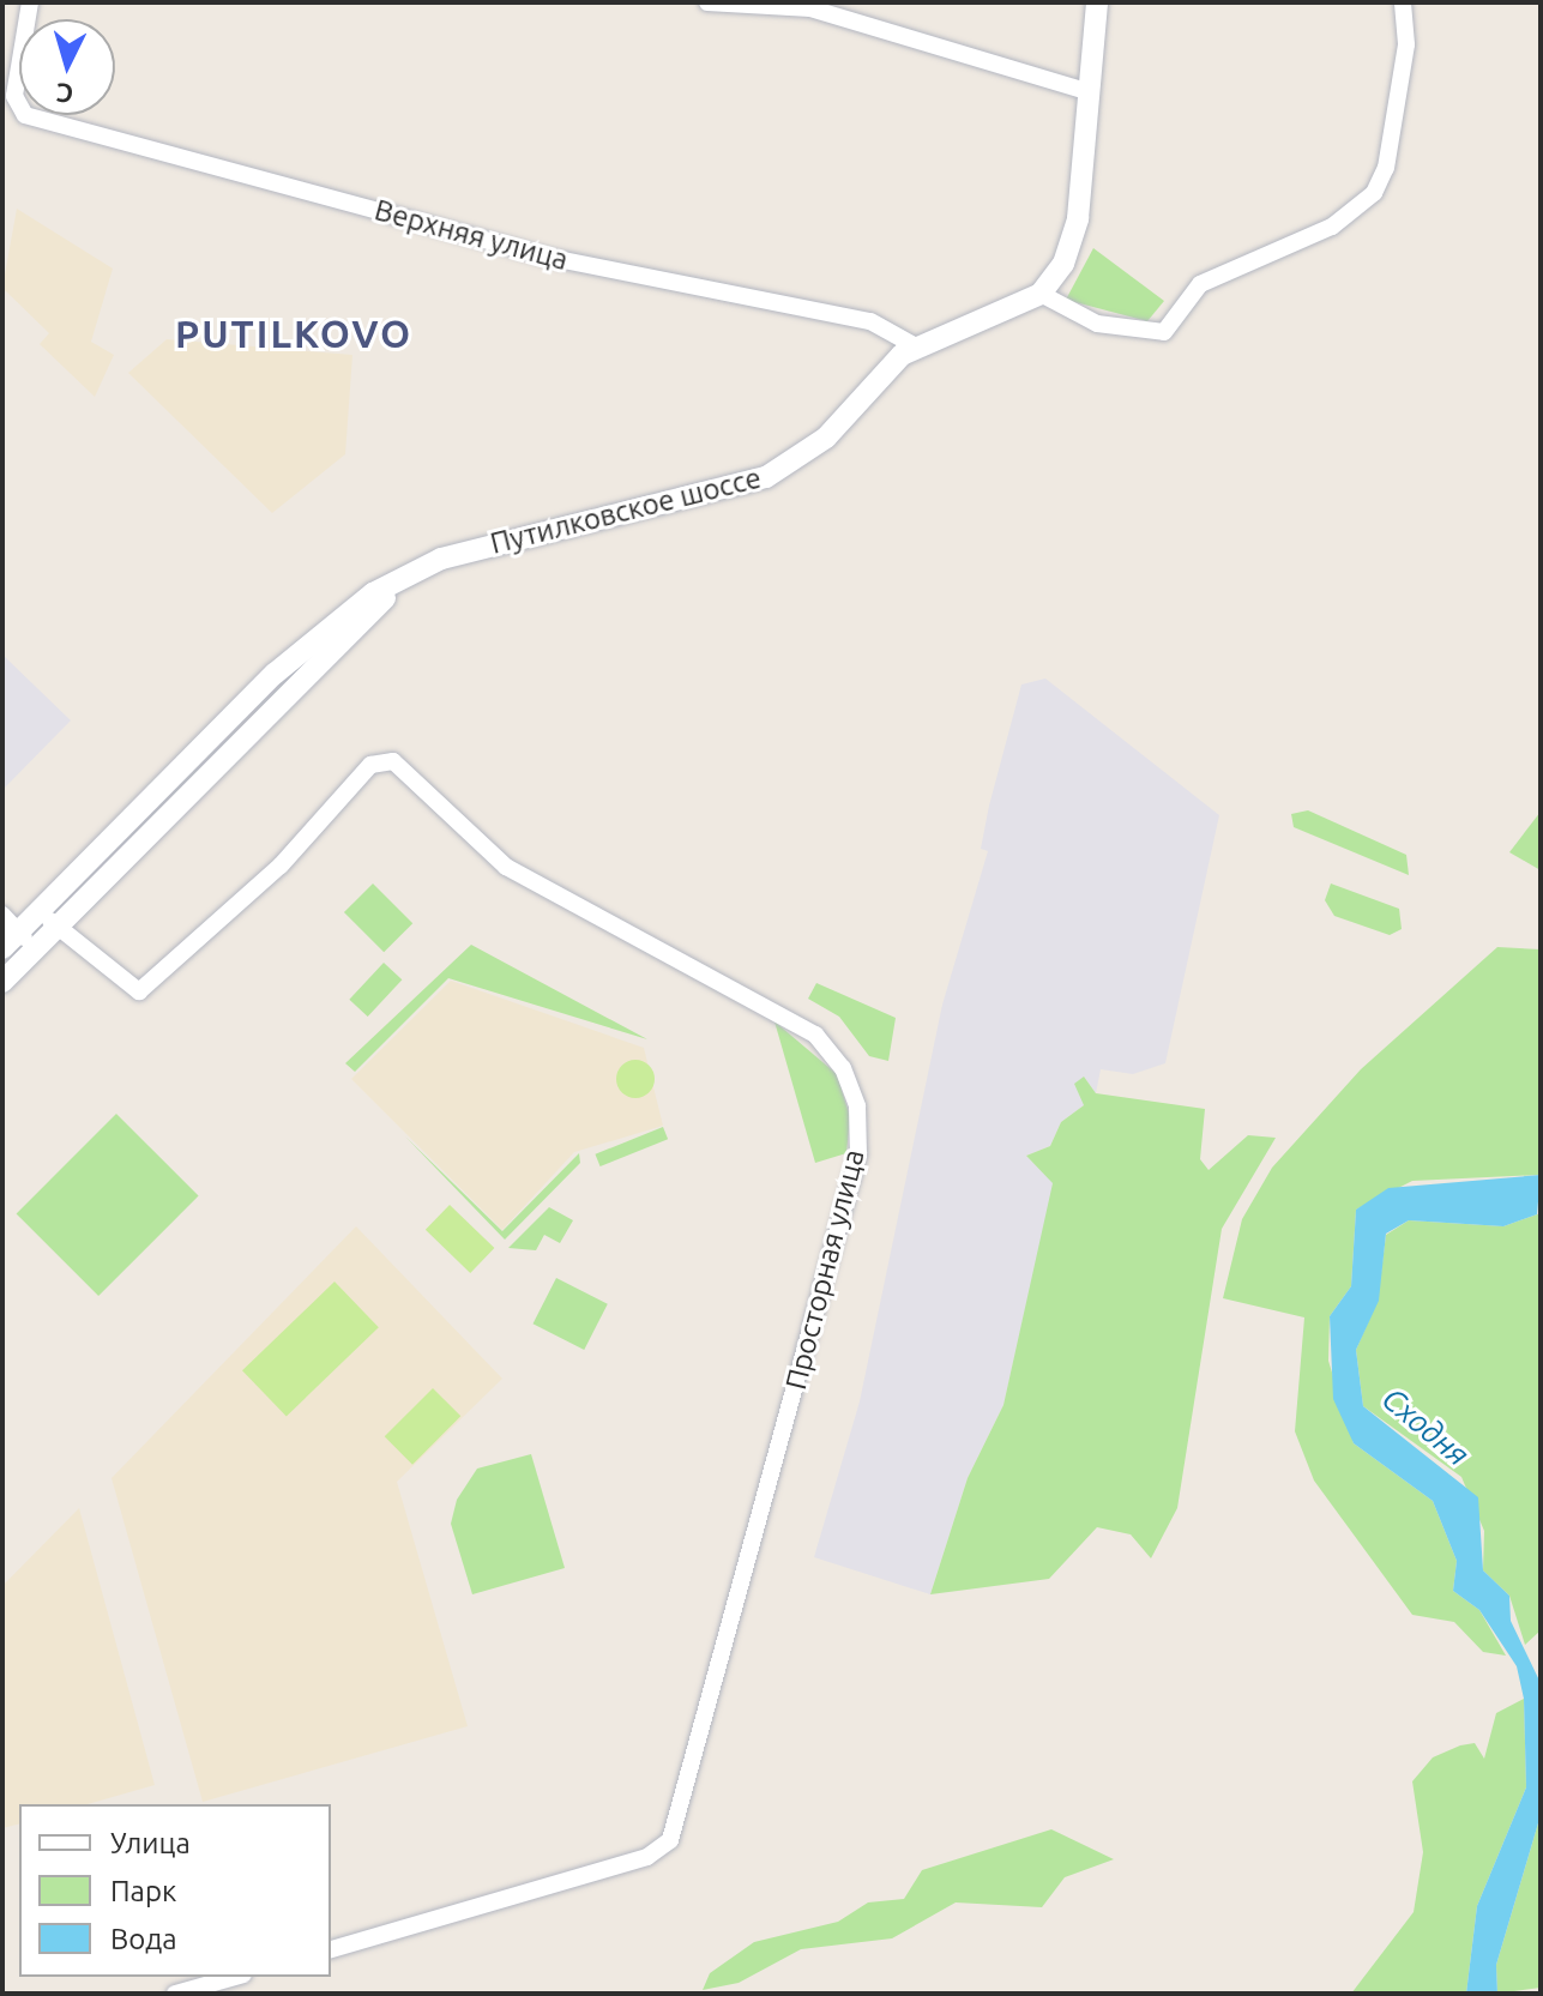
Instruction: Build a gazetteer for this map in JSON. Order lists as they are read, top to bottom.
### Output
{
  "streets": {
    "main road": ["Путилковское шоссе"],
    "street": ["Верхняя улица", "Просторная улица"]
  },
  "crossings": [
    ["Верхняя улица", "Путилковское шоссе"],
    ["Путилковское шоссе", "Просторная улица"]
  ],
  "districts": ["PUTILKOVO"],
  "water": ["Сходня"],
  "legend": ["Улица", "Парк", "Вода"],
  "north": "bottom"
}
